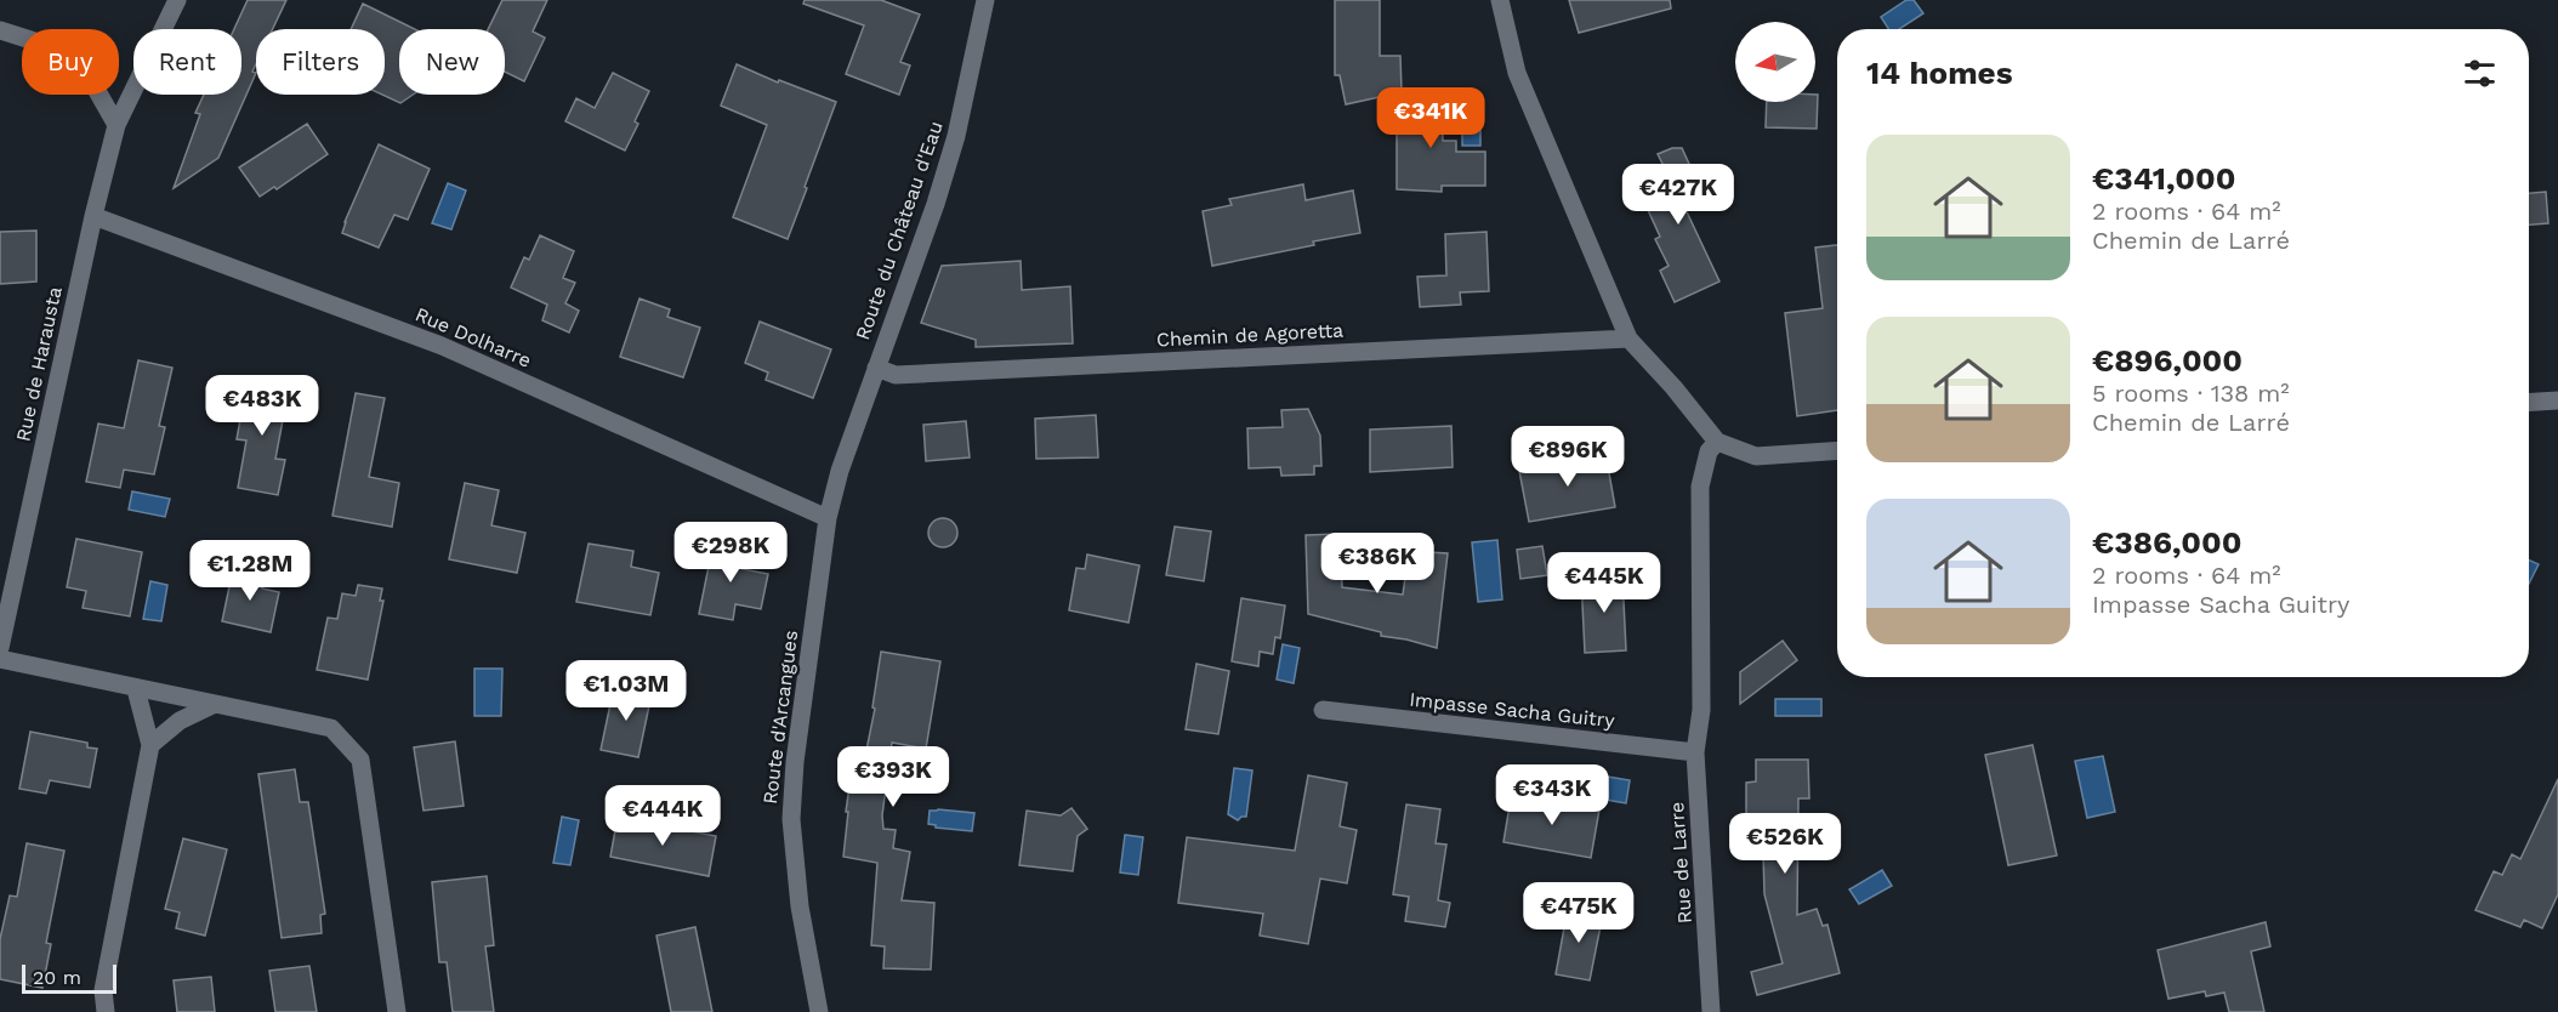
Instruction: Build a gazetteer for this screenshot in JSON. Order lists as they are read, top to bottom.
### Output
{
  "streets": {
    "street": [
      "Route du Château d'Eau",
      "Chemin de Agoretta",
      "Rue Dolharre",
      "Rue de Harausta",
      "Impasse Sacha Guitry",
      "Route d'Arcangues",
      "Rue de Larre"
    ]
  },
  "crossings": [
    ["Route du Château d'Eau", "Chemin de Agoretta"],
    ["Route du Château d'Eau", "Route d'Arcangues"],
    ["Rue Dolharre", "Rue de Harausta"],
    ["Rue Dolharre", "Route d'Arcangues"],
    ["Impasse Sacha Guitry", "Rue de Larre"]
  ],
  "scale_bar": "20 m",
  "north": "left",
  "page": {
    "chip": [
      "Buy",
      "Rent",
      "Filters",
      "New"
    ],
    "heading": "14 homes",
    "price": [
      "€341K",
      "€427K",
      "€483K",
      "€896K",
      "€298K",
      "€386K",
      "€1.28M",
      "€445K",
      "€1.03M",
      "€393K",
      "€343K",
      "€444K",
      "€526K",
      "€475K"
    ],
    "list": [
      {
        "name": "€341,000",
        "note": "2 rooms · 64 m² · Chemin de Larré"
      },
      {
        "name": "€896,000",
        "note": "5 rooms · 138 m² · Chemin de Larré"
      },
      {
        "name": "€386,000",
        "note": "2 rooms · 64 m² · Impasse Sacha Guitry"
      }
    ],
    "scale": "20 m"
  }
}
